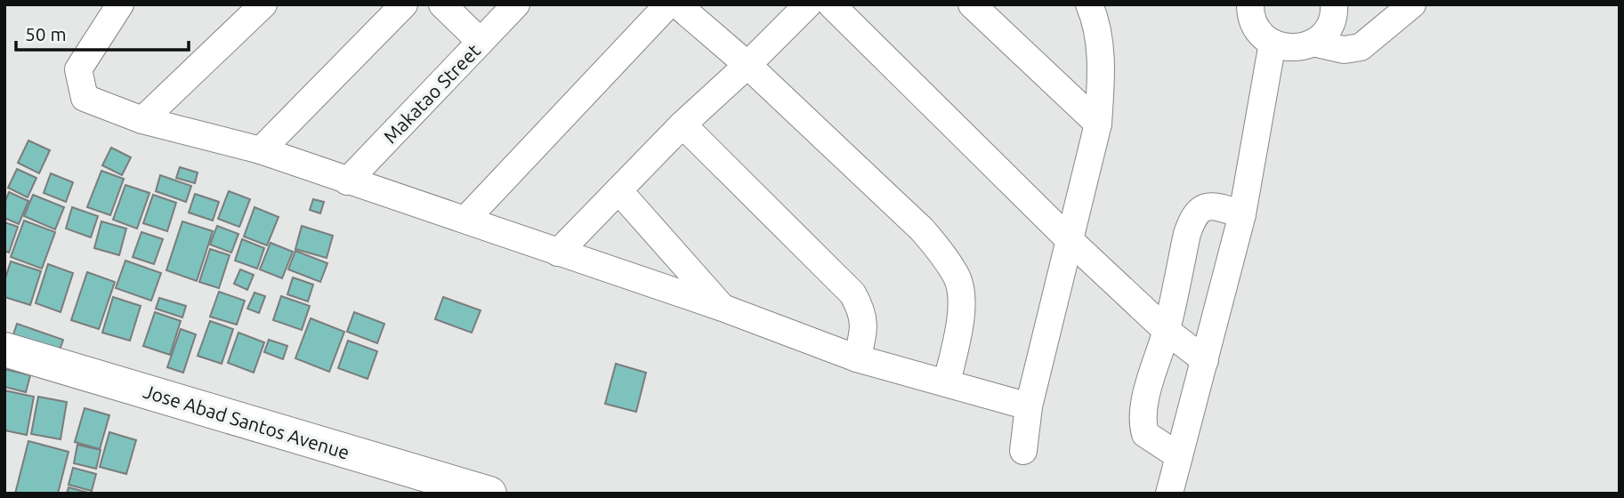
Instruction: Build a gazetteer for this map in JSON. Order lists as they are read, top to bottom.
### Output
{
  "streets": {
    "highway": ["Jose Abad Santos Avenue"],
    "street": ["Makatao Street"]
  },
  "scale_bar": "50 m"
}
